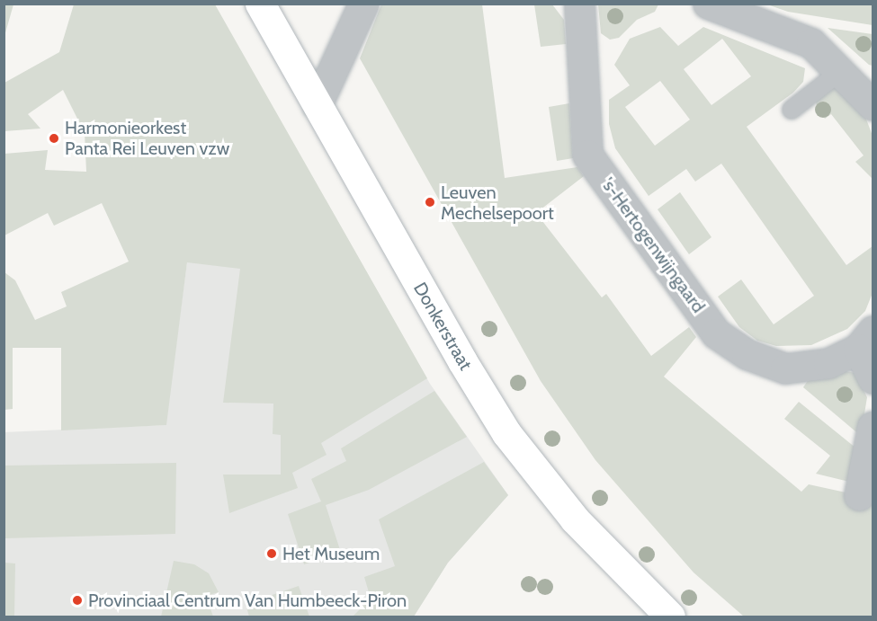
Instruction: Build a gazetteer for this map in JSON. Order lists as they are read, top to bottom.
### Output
{
  "streets": {
    "street": ["'s-Hertogenwijngaard", "Donkerstraat"]
  },
  "places": [
    "Harmonieorkest Panta Rei Leuven vzw",
    "Leuven Mechelsepoort",
    "Het Museum",
    "Provinciaal Centrum Van Humbeeck-Piron"
  ]
}
